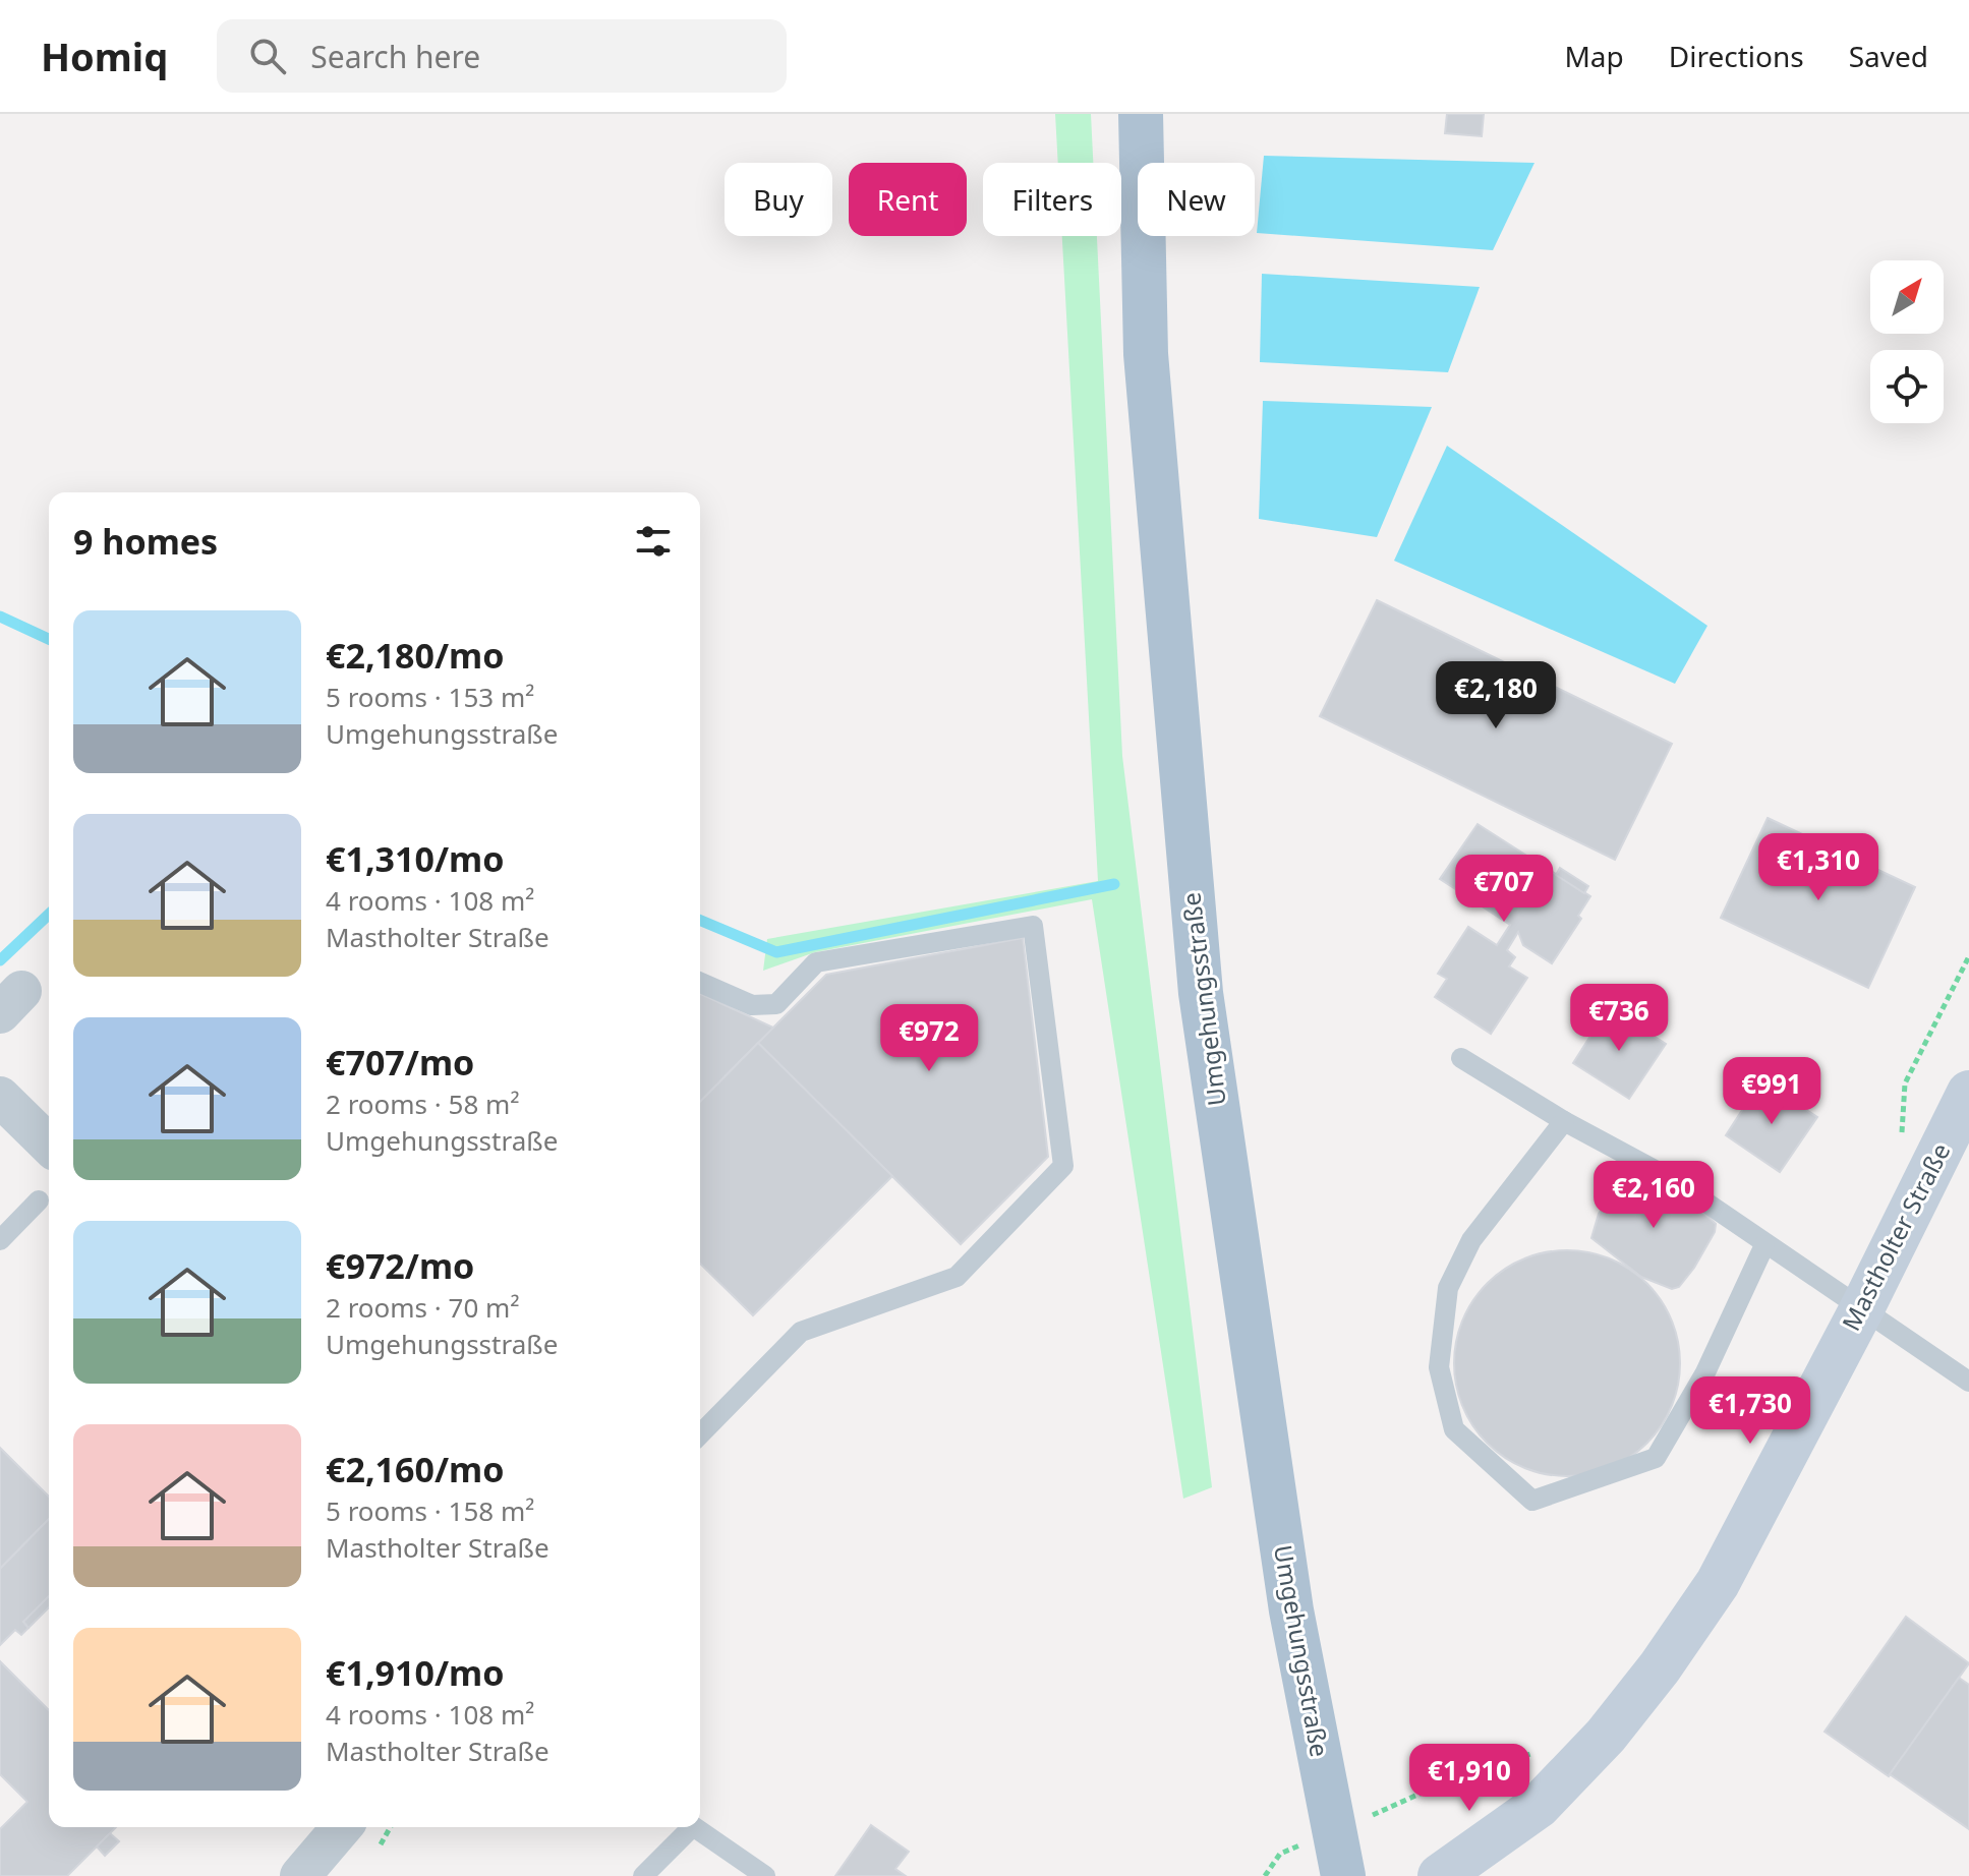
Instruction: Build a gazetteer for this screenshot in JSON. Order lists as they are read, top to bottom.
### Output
{
  "streets": {
    "main road": ["Umgehungsstraße"],
    "street": ["Mastholter Straße"]
  },
  "north": "top right",
  "page": {
    "header": "Homiq",
    "search": "Search here",
    "nav": ["Map", "Directions", "Saved"],
    "chip": [
      "Buy",
      "Rent",
      "Filters",
      "New"
    ],
    "heading": "9 homes",
    "list": [
      {
        "name": "€2,180/mo",
        "note": "5 rooms · 153 m² · Umgehungsstraße"
      },
      {
        "name": "€1,310/mo",
        "note": "4 rooms · 108 m² · Mastholter Straße"
      },
      {
        "name": "€707/mo",
        "note": "2 rooms · 58 m² · Umgehungsstraße"
      },
      {
        "name": "€972/mo",
        "note": "2 rooms · 70 m² · Umgehungsstraße"
      },
      {
        "name": "€2,160/mo",
        "note": "5 rooms · 158 m² · Mastholter Straße"
      },
      {
        "name": "€1,910/mo",
        "note": "4 rooms · 108 m² · Mastholter Straße"
      }
    ],
    "price": [
      "€2,180",
      "€1,310",
      "€707",
      "€736",
      "€972",
      "€991",
      "€2,160",
      "€1,730",
      "€1,910"
    ]
  }
}
